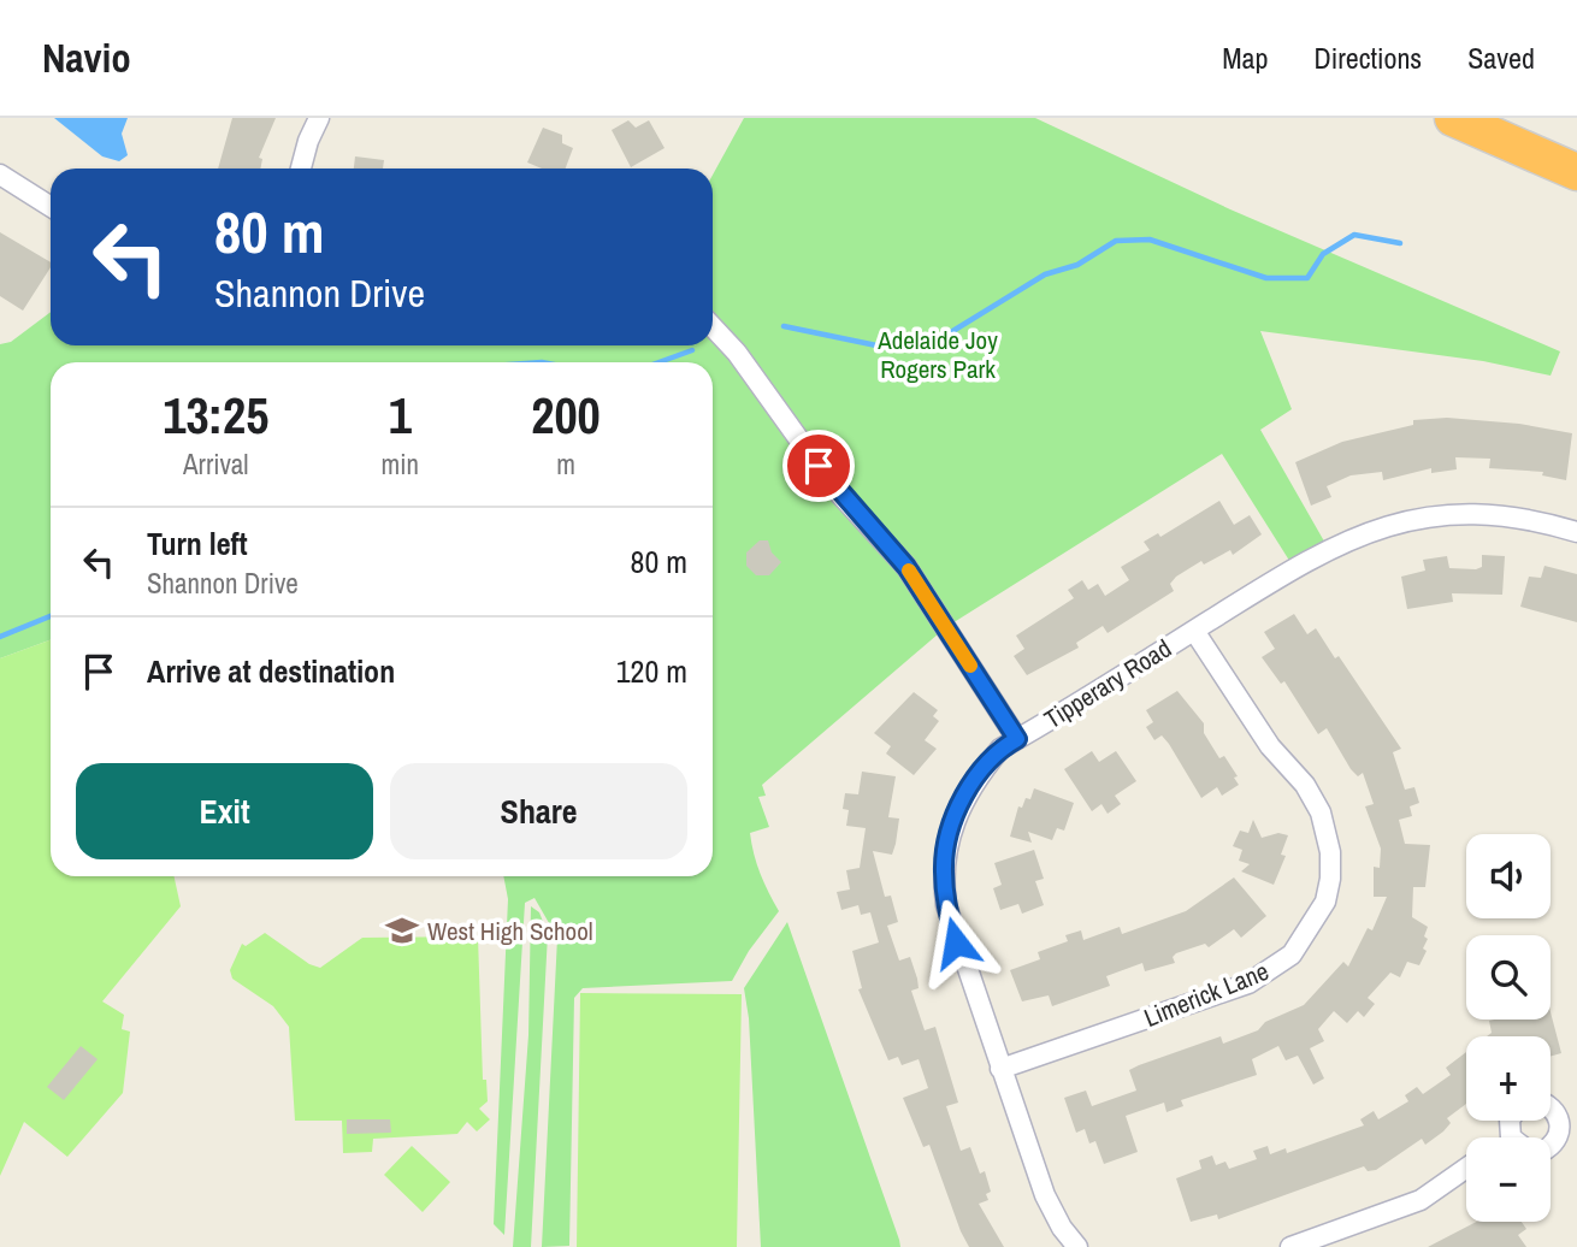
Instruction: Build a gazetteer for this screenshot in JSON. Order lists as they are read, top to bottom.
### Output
{
  "streets": {
    "street": ["Tipperary Road", "Limerick Lane"]
  },
  "crossings": [
    ["Tipperary Road", "Limerick Lane"]
  ],
  "parks": ["Adelaide Joy Rogers Park"],
  "places": {
    "school or university": ["West High School"]
  },
  "page": {
    "header": "Navio",
    "nav": ["Map", "Directions", "Saved"],
    "turn": ["80 m", "Shannon Drive"],
    "eta": [
      "13:25",
      "Arrival",
      "1",
      "min",
      "200",
      "m"
    ],
    "list": [
      {
        "name": "Turn left",
        "note": "Shannon Drive",
        "value": "80 m"
      },
      {
        "name": "Arrive at destination",
        "value": "120 m"
      }
    ],
    "buttons": ["Exit", "Share"],
    "map_buttons": ["+", "−"]
  }
}
